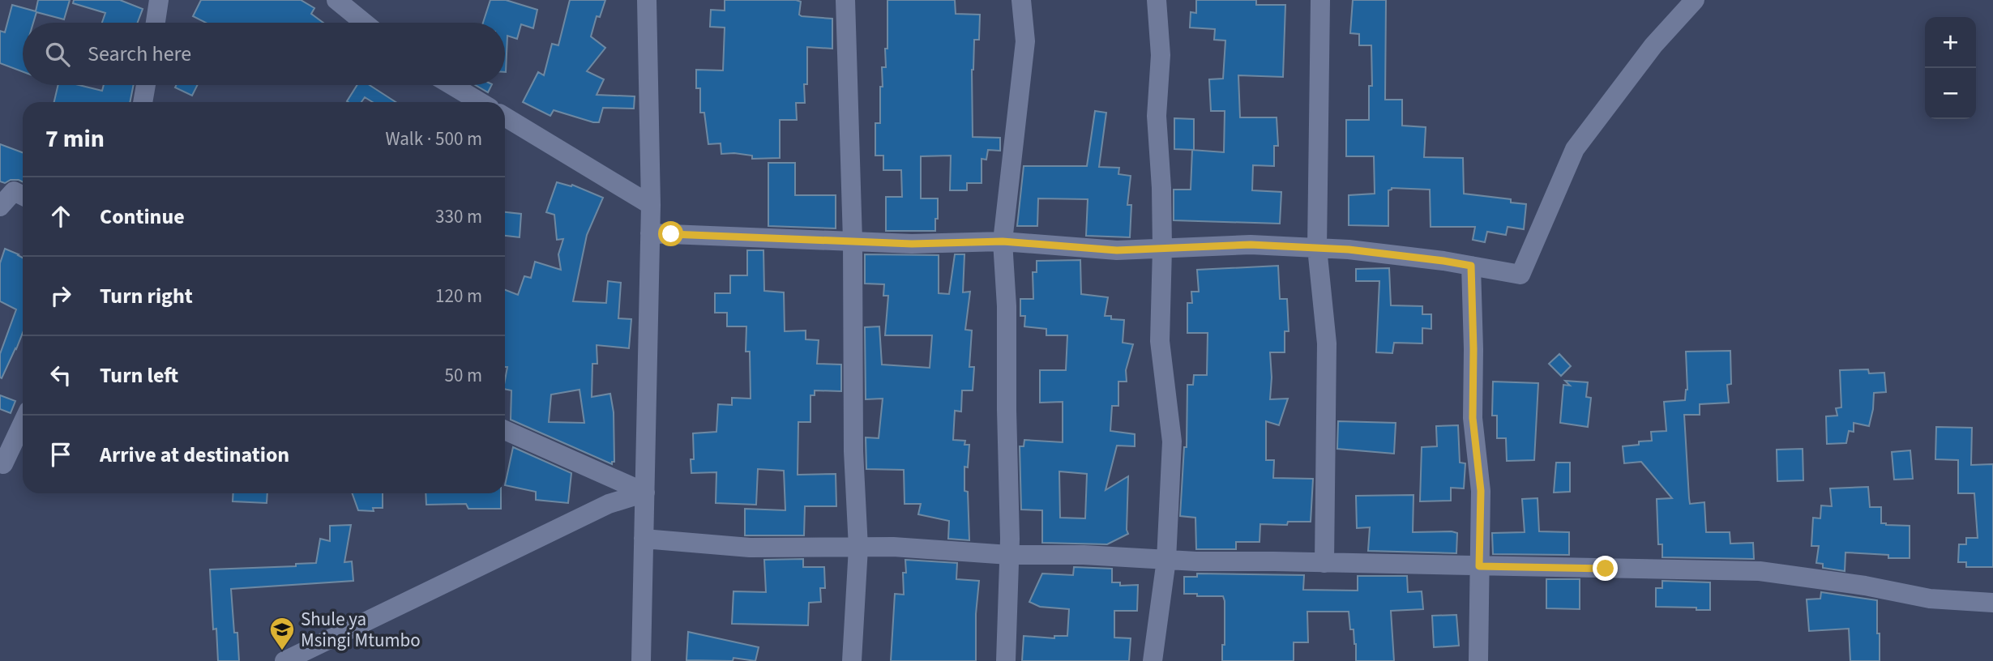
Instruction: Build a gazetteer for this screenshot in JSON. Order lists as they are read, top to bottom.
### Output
{
  "places": {
    "school or university": ["Shule ya Msingi Mtumbo"]
  },
  "page": {
    "map_buttons": ["+", "−"],
    "search": "Search here",
    "heading": ["7 min", "Walk · 500 m"],
    "list": [
      ["Continue", "330 m"],
      ["Turn right", "120 m"],
      ["Turn left", "50 m"],
      "Arrive at destination"
    ]
  }
}
